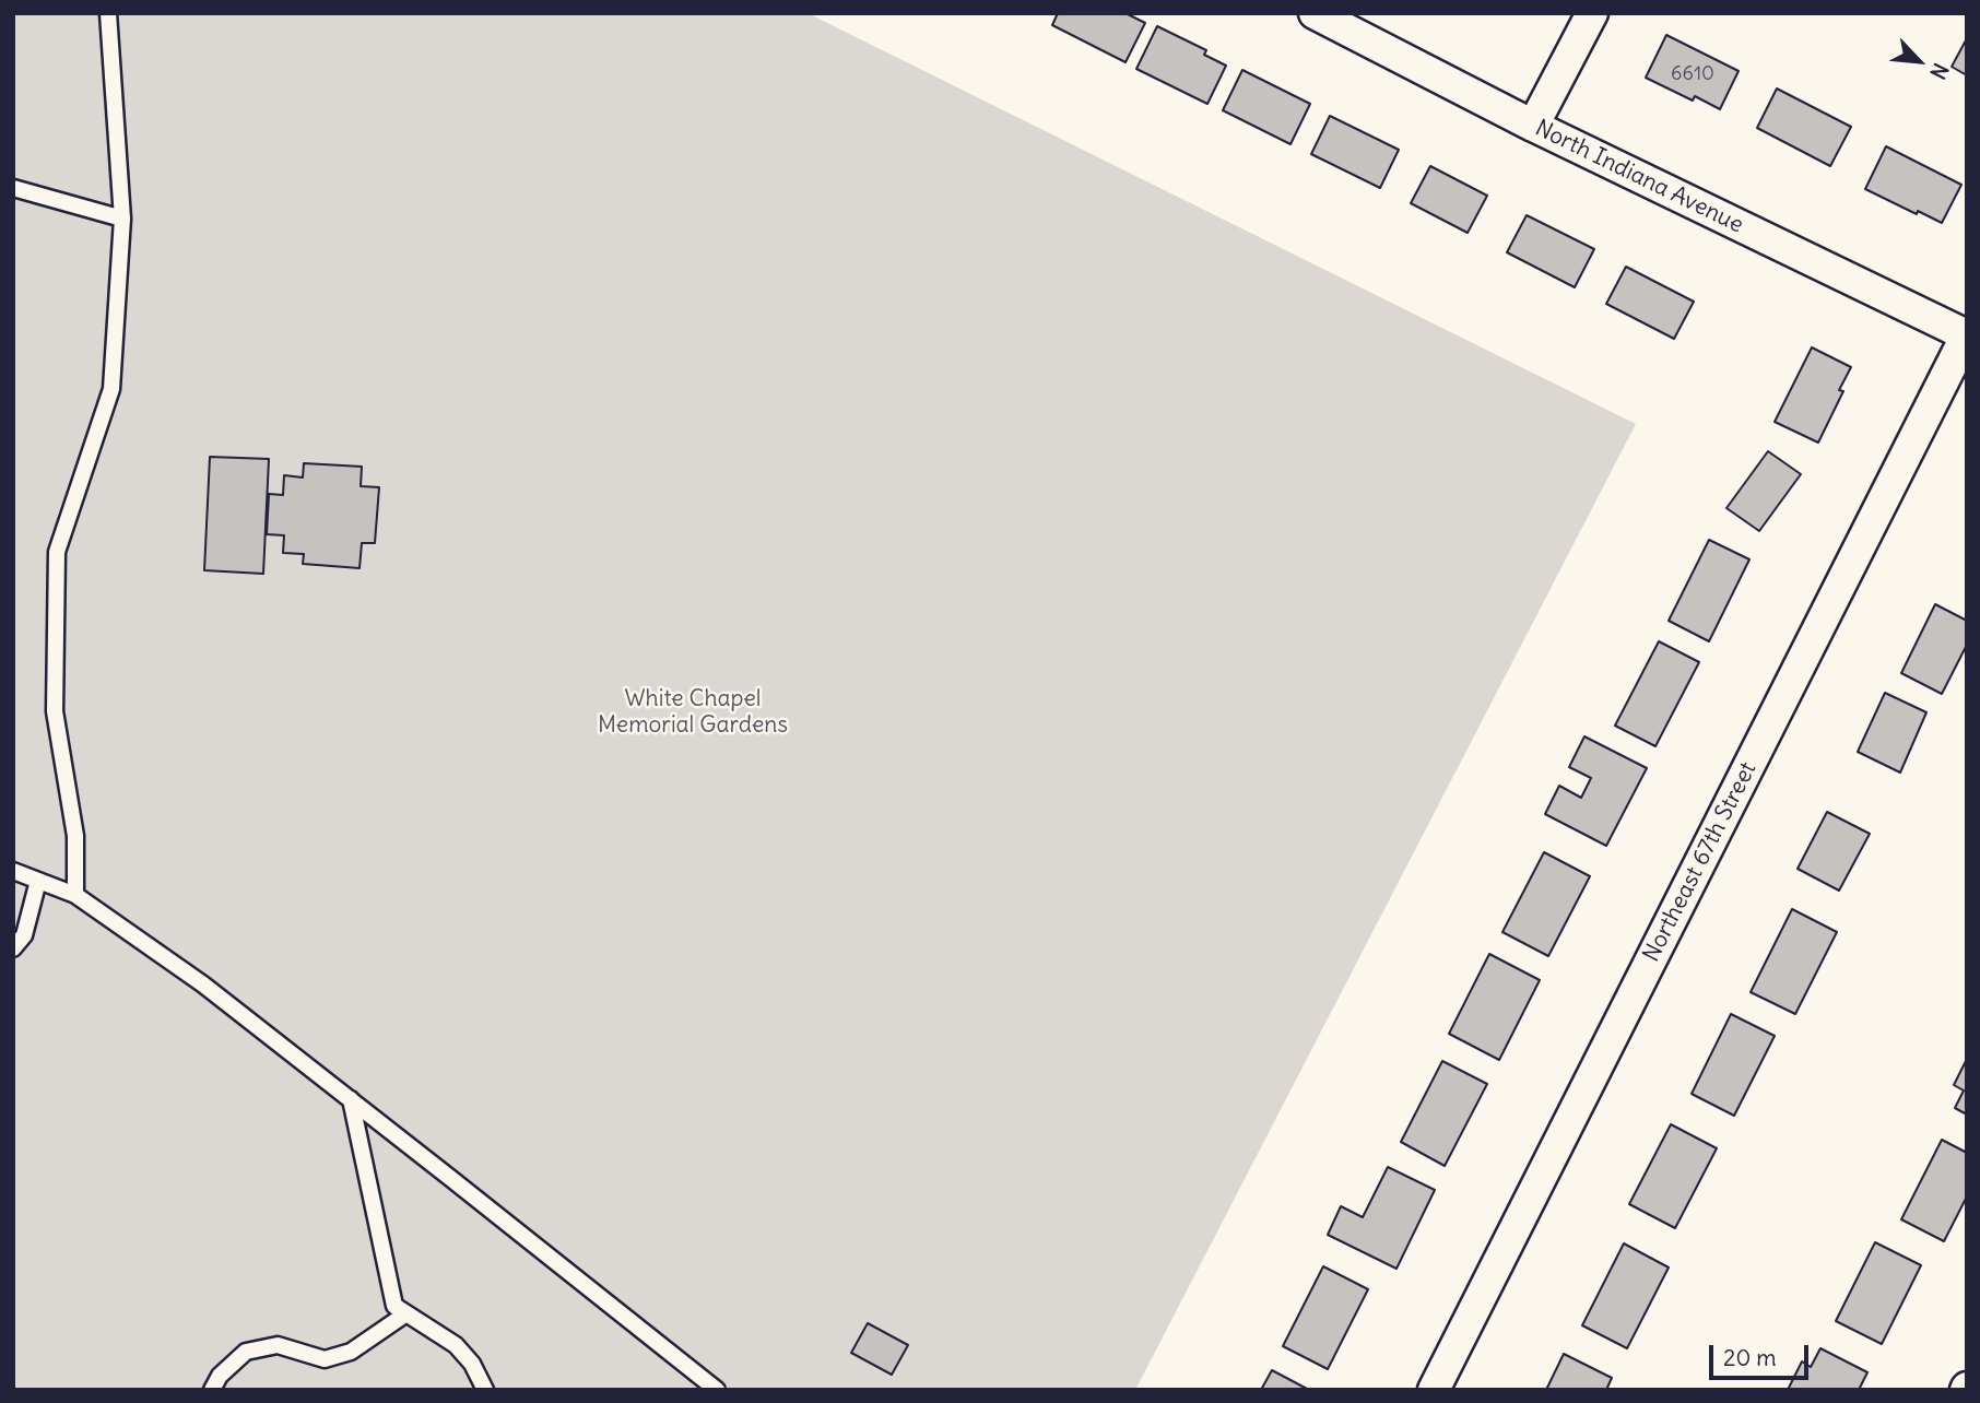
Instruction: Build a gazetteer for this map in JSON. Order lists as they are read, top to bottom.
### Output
{
  "streets": {
    "street": ["North Indiana Avenue", "Northeast 67th Street"]
  },
  "crossings": [
    ["North Indiana Avenue", "Northeast 67th Street"]
  ],
  "parks": ["White Chapel Memorial Gardens"],
  "house_numbers": ["6610"],
  "scale_bar": "20 m",
  "north": "bottom right"
}
